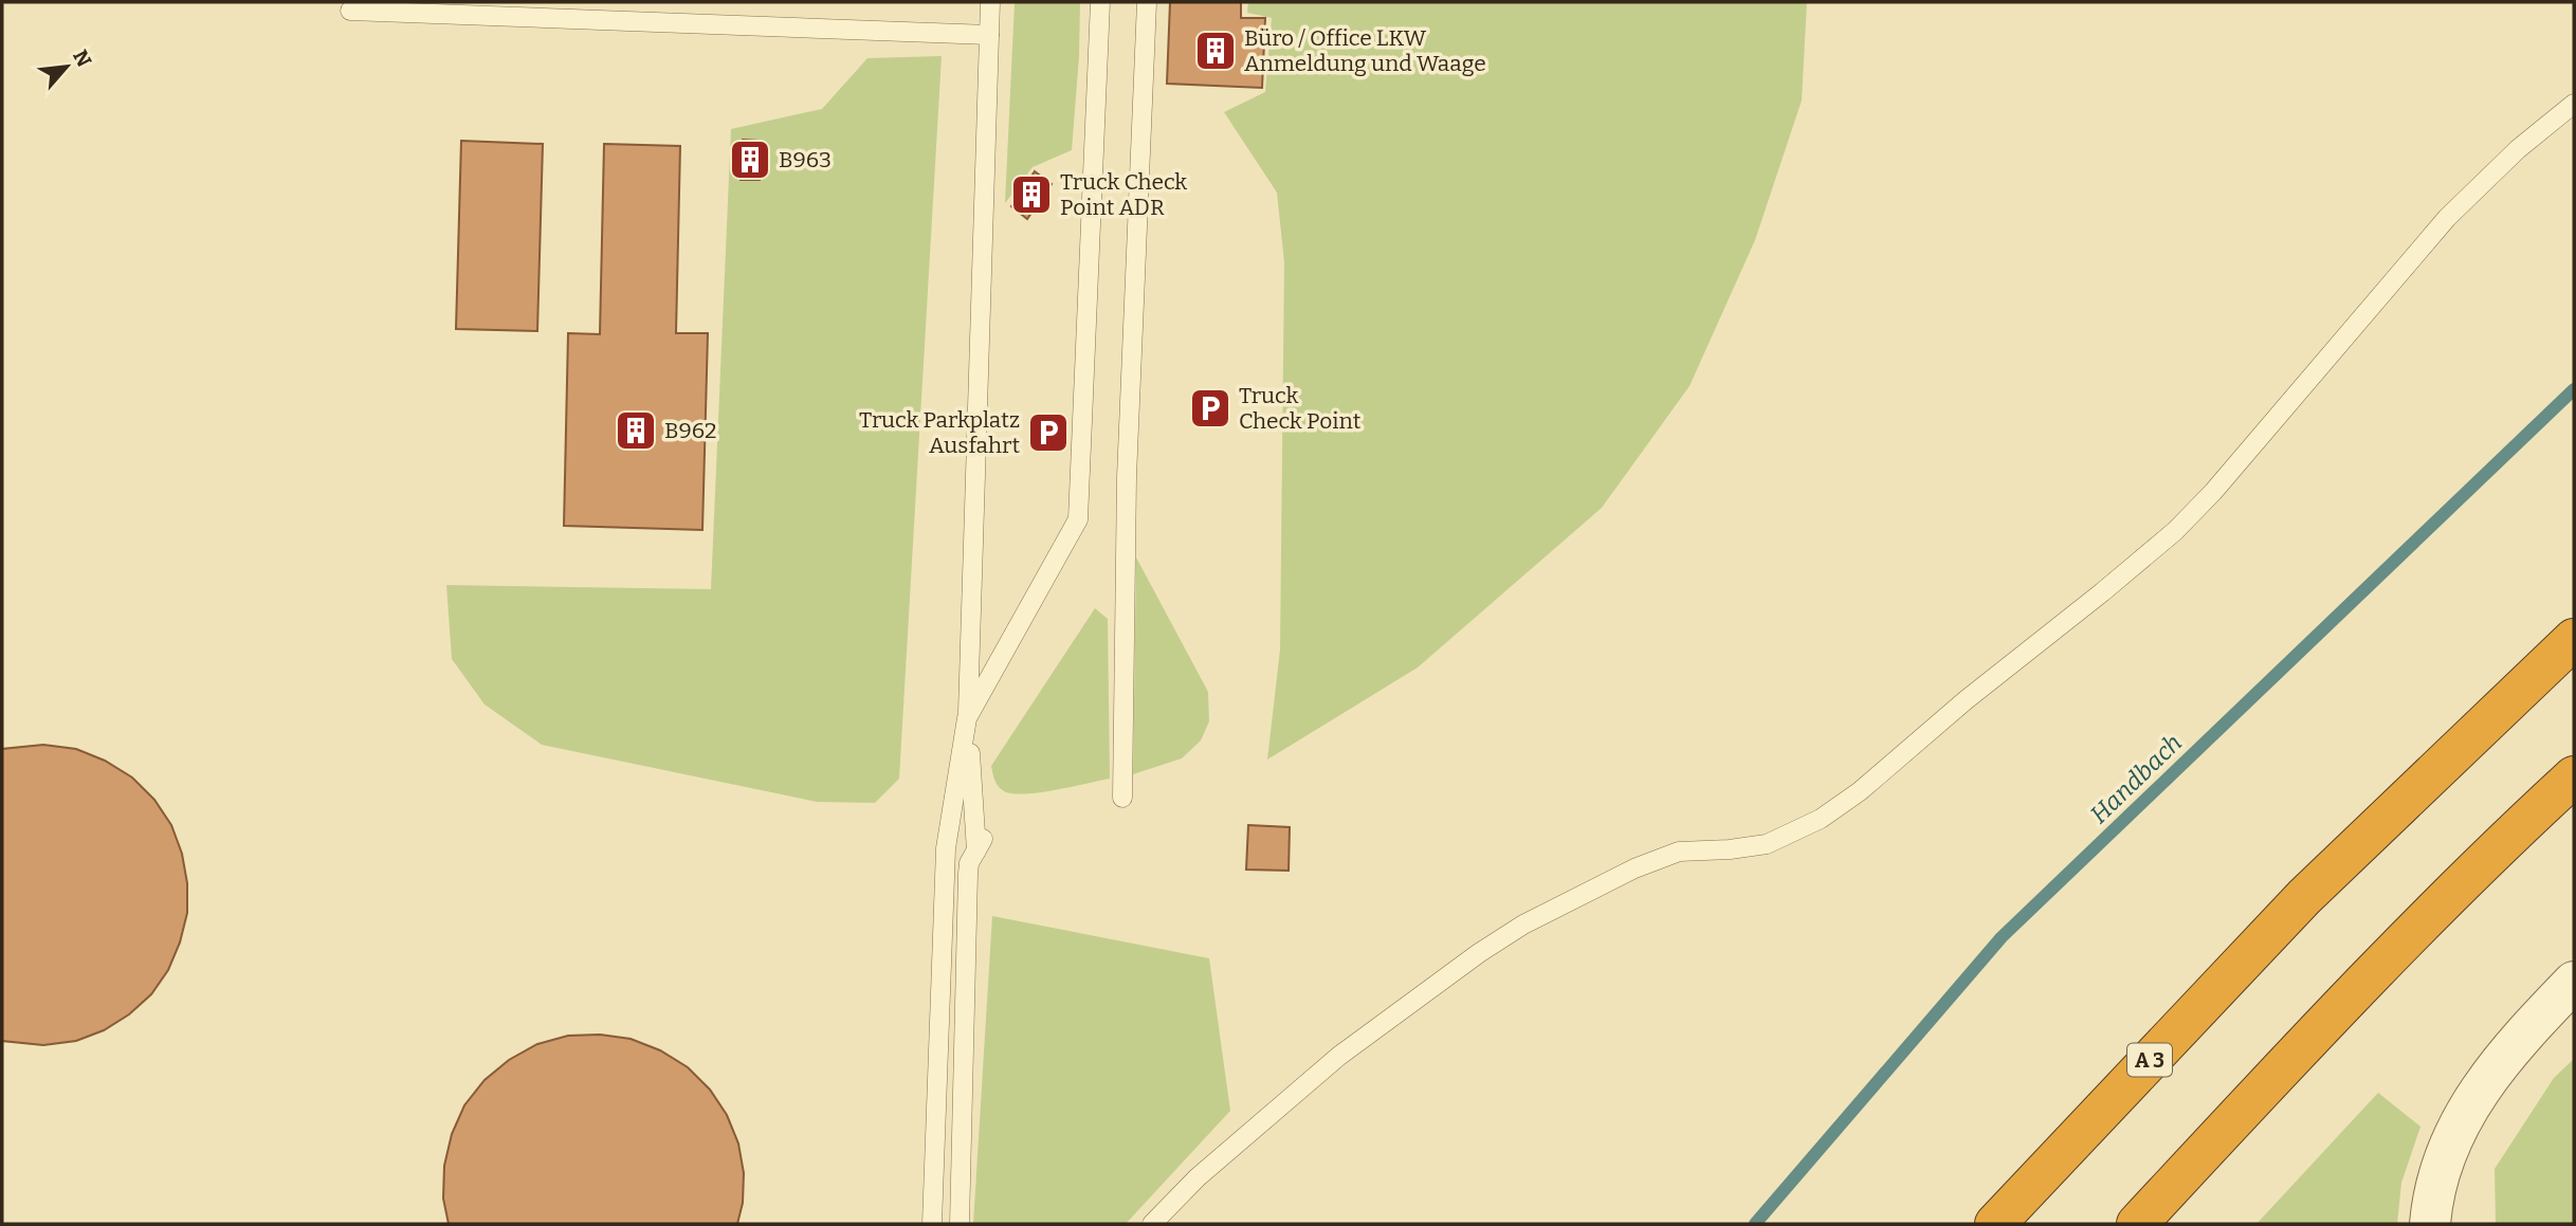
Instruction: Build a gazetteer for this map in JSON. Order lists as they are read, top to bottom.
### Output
{
  "streets": {
    "highway": ["A 3"]
  },
  "water": ["Handbach"],
  "places": {
    "building": [
      "Büro / Office LKW Anmeldung und Waage",
      "B963",
      "Truck Check Point ADR",
      "B962"
    ],
    "parking": ["Truck Check Point", "Truck Parkplatz Ausfahrt"]
  },
  "north": "top right"
}
